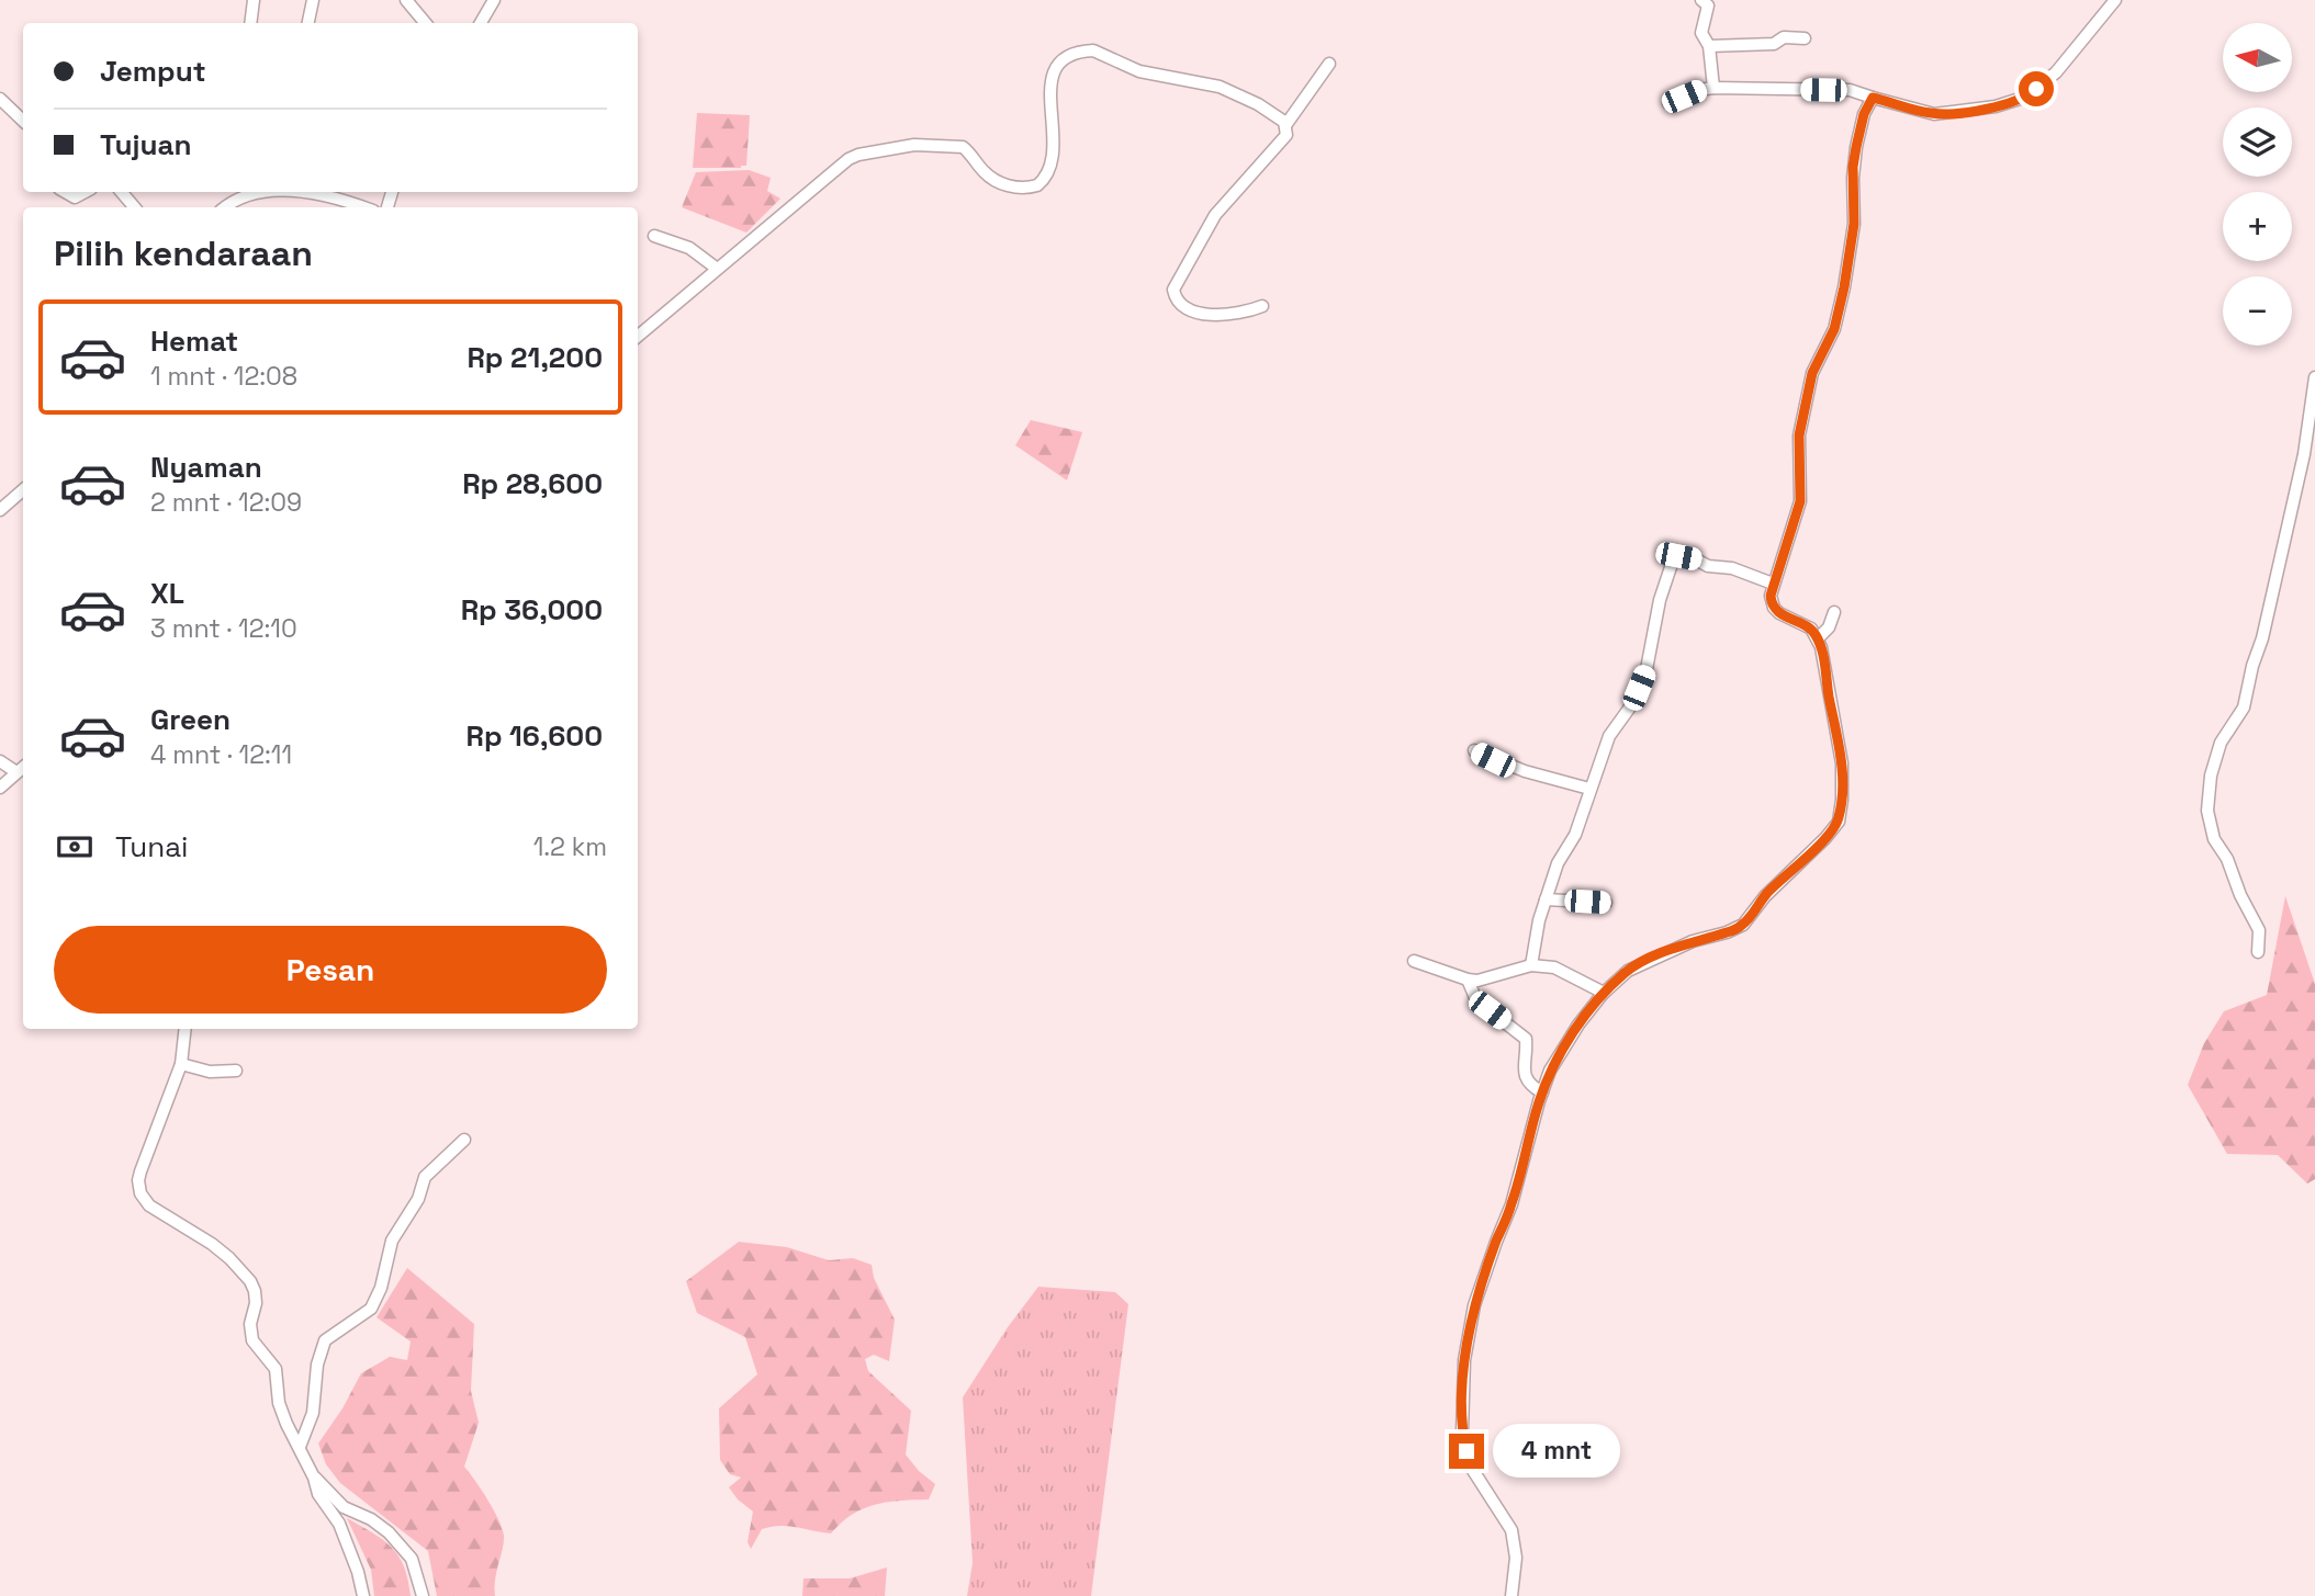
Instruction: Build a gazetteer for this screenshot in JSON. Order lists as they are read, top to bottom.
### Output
{
  "north": "left",
  "page": {
    "map_buttons": ["+", "−"],
    "banner": ["Jemput", "Tujuan"],
    "heading": "Pilih kendaraan",
    "list": [
      {
        "name": "Hemat",
        "note": "1 mnt · 12:08",
        "value": "Rp 21,200"
      },
      {
        "name": "Nyaman",
        "note": "2 mnt · 12:09",
        "value": "Rp 28,600"
      },
      {
        "name": "XL",
        "note": "3 mnt · 12:10",
        "value": "Rp 36,000"
      },
      {
        "name": "Green",
        "note": "4 mnt · 12:11",
        "value": "Rp 16,600"
      }
    ],
    "pay": ["Tunai", "1.2 km"],
    "buttons": "Pesan",
    "bubble": "4 mnt"
  }
}
